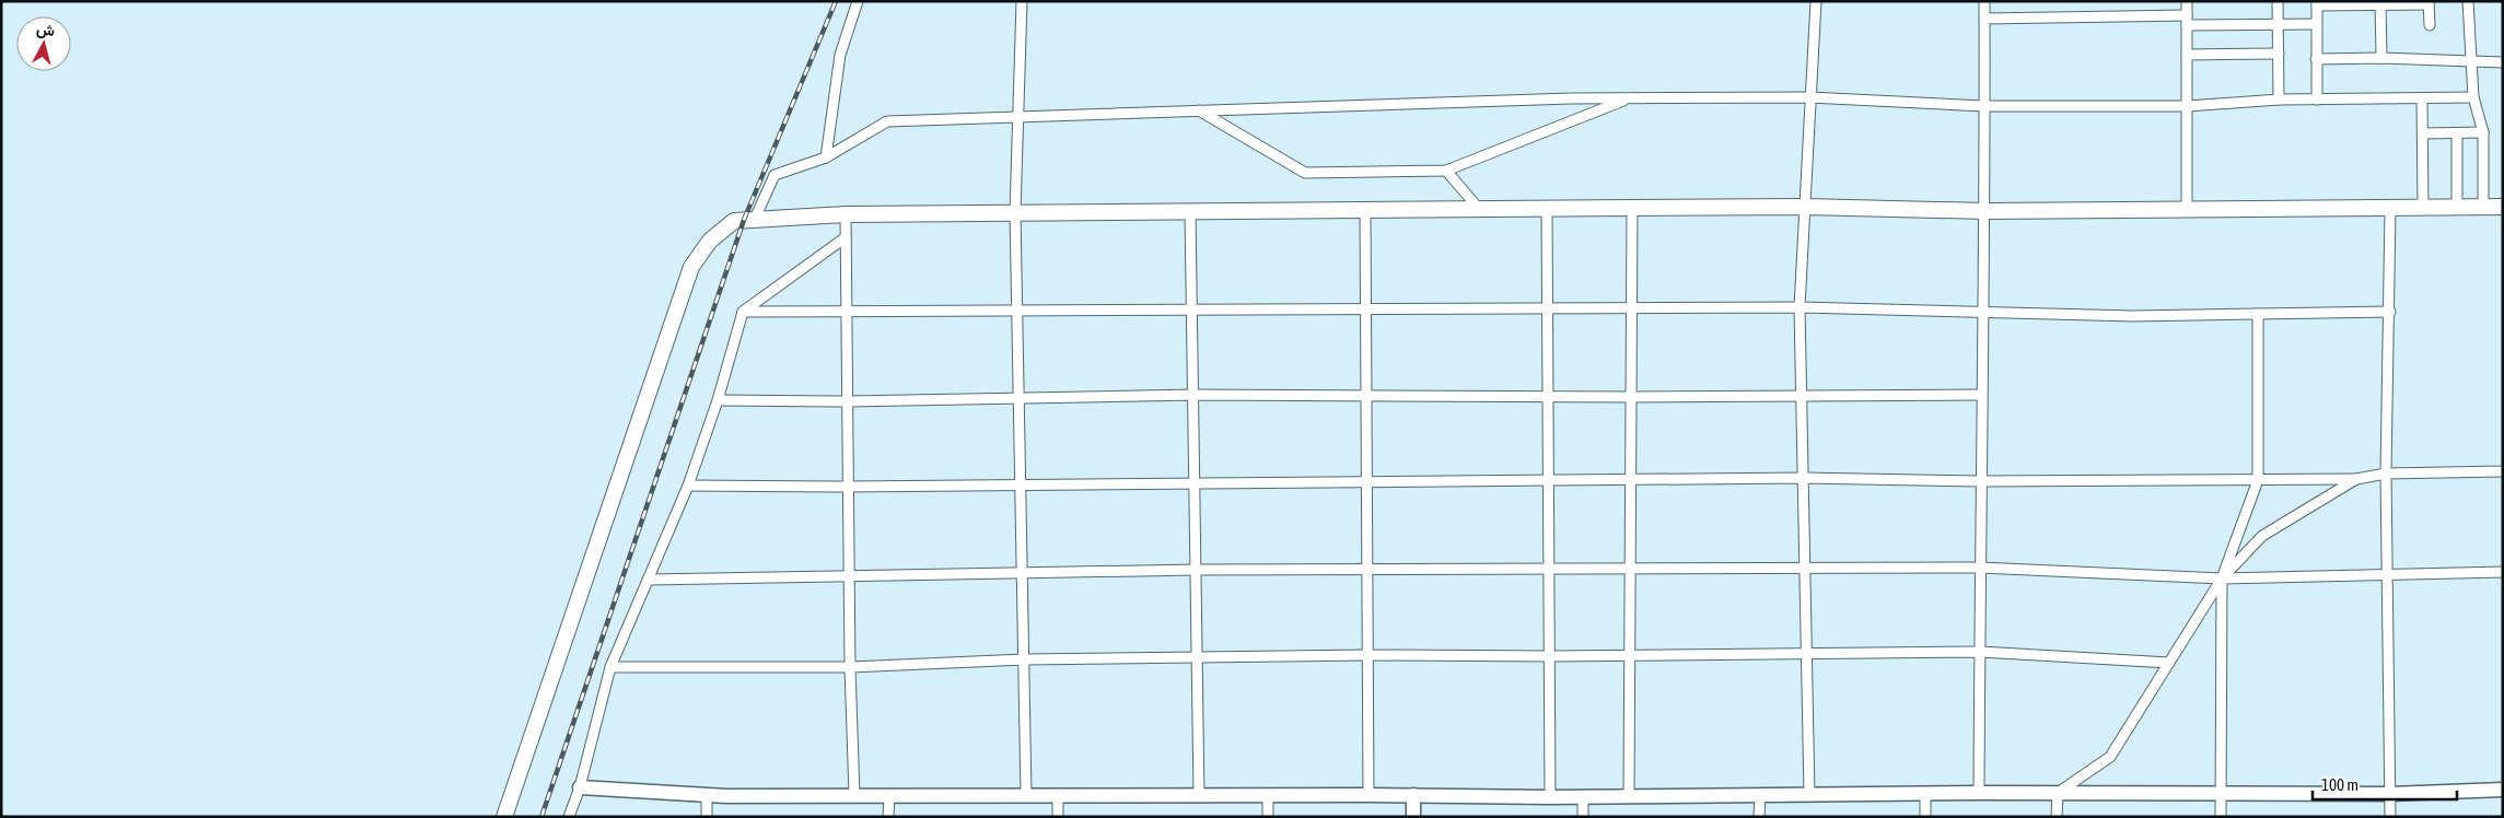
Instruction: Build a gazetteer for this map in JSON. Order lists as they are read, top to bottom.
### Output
{
  "scale_bar": "100 m",
  "north": "top"
}
